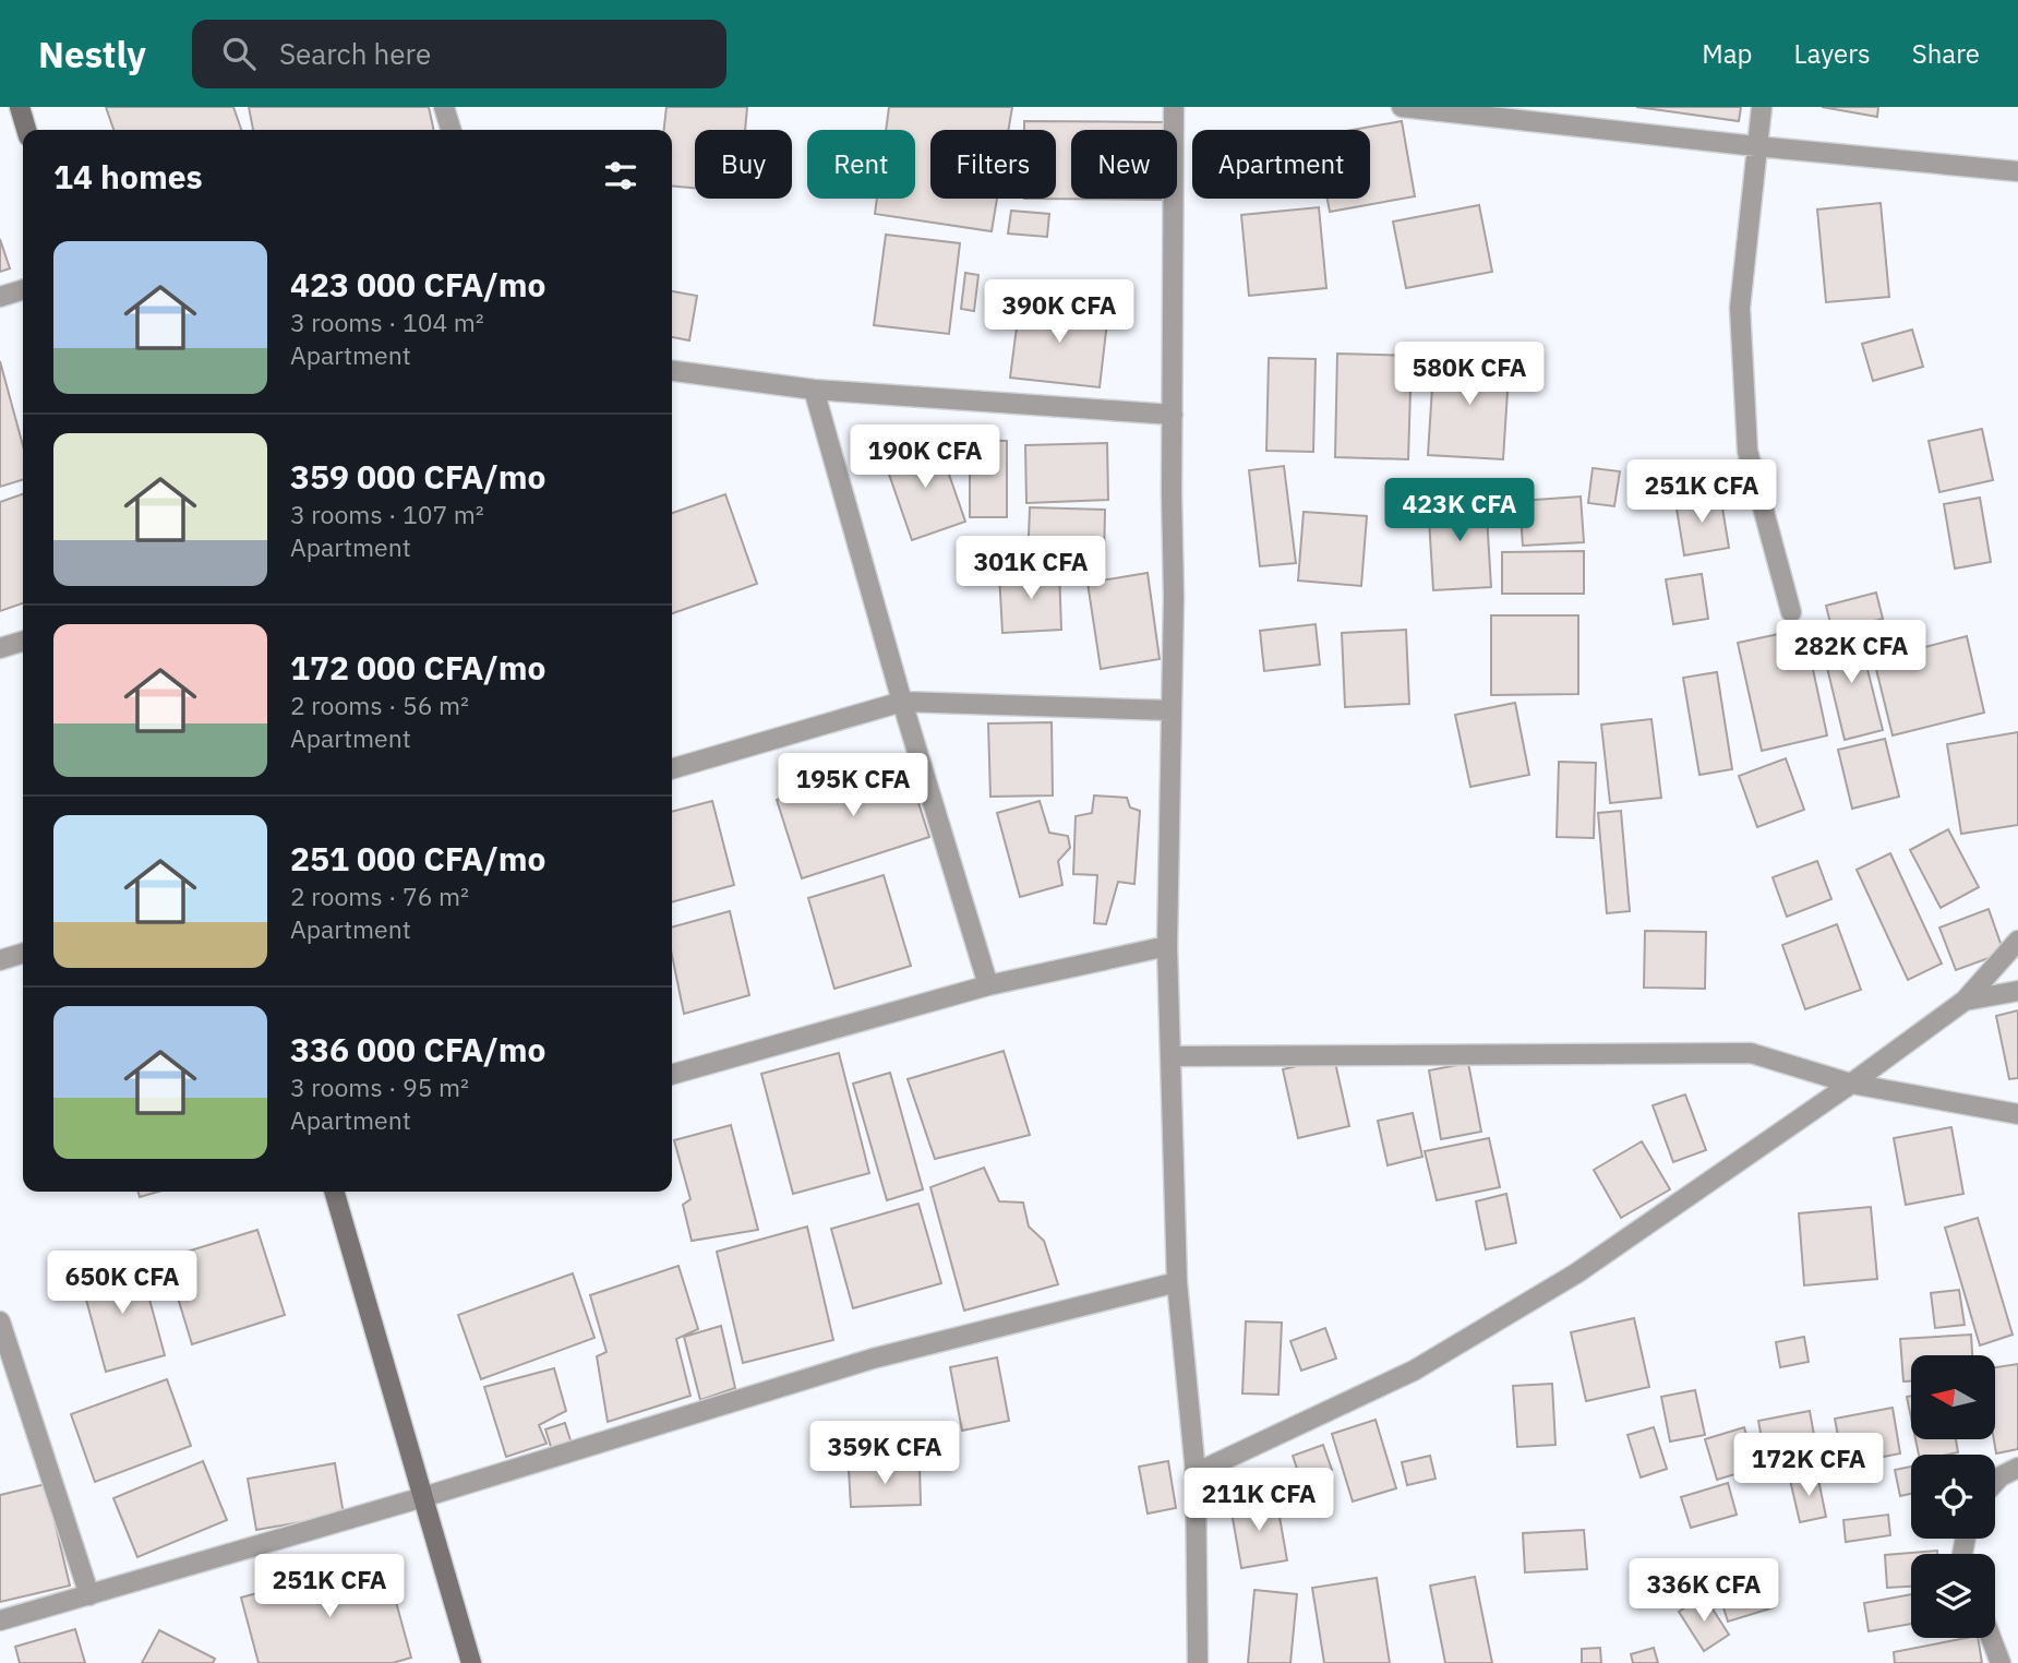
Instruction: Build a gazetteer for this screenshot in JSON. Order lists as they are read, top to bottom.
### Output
{
  "north": "left",
  "page": {
    "header": "Nestly",
    "search": "Search here",
    "nav": ["Map", "Layers", "Share"],
    "chip": [
      "Buy",
      "Rent",
      "Filters",
      "New",
      "Apartment"
    ],
    "heading": "14 homes",
    "list": [
      {
        "name": "423 000 CFA/mo",
        "note": "3 rooms · 104 m² · Apartment"
      },
      {
        "name": "359 000 CFA/mo",
        "note": "3 rooms · 107 m² · Apartment"
      },
      {
        "name": "172 000 CFA/mo",
        "note": "2 rooms · 56 m² · Apartment"
      },
      {
        "name": "251 000 CFA/mo",
        "note": "2 rooms · 76 m² · Apartment"
      },
      {
        "name": "336 000 CFA/mo",
        "note": "3 rooms · 95 m² · Apartment"
      }
    ],
    "price": [
      "390K CFA",
      "580K CFA",
      "190K CFA",
      "251K CFA",
      "423K CFA",
      "301K CFA",
      "282K CFA",
      "195K CFA",
      "650K CFA",
      "359K CFA",
      "172K CFA",
      "211K CFA",
      "251K CFA",
      "336K CFA"
    ]
  }
}
